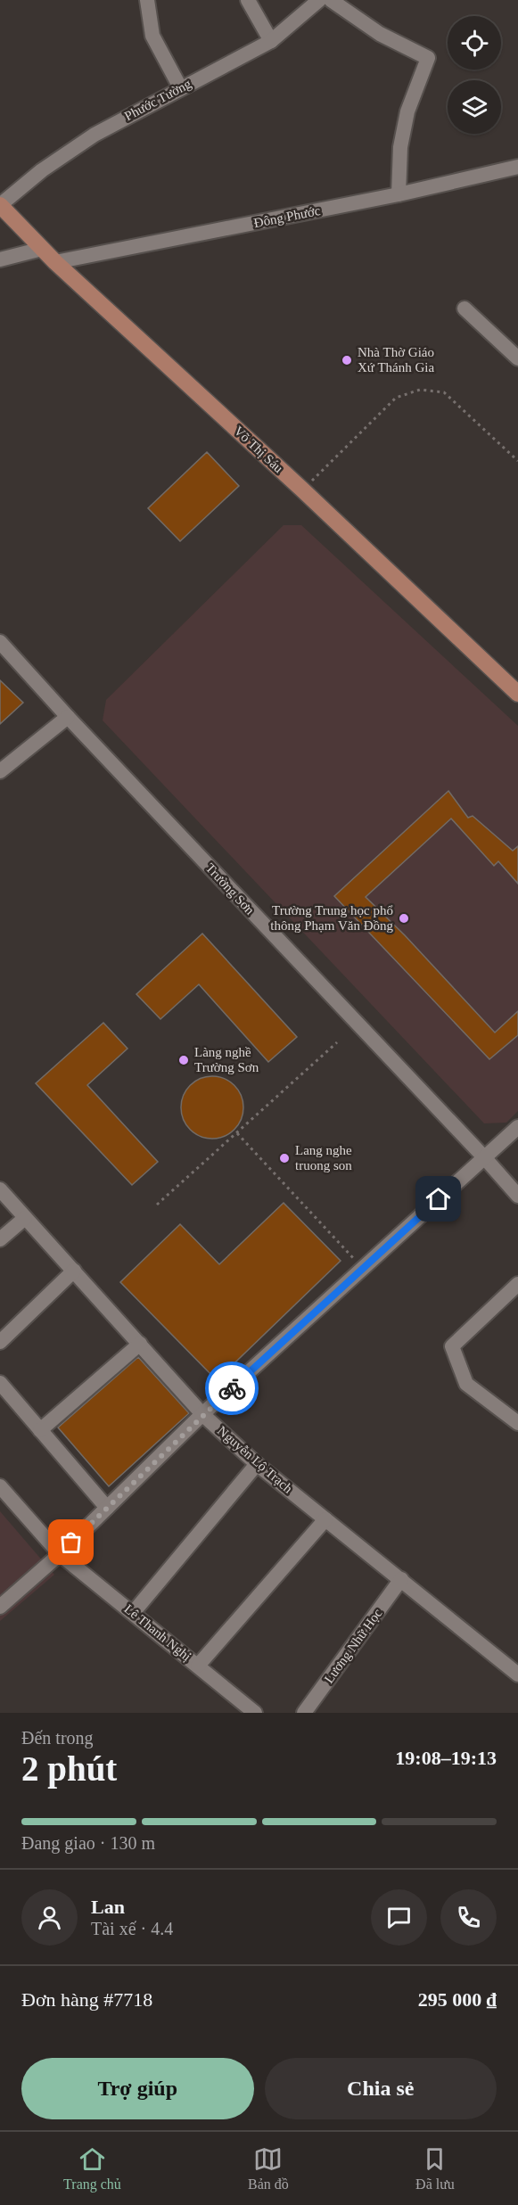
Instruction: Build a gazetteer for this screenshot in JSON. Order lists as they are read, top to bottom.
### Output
{
  "streets": {
    "main road": ["Võ Thị Sáu"],
    "street": [
      "Phước Tường",
      "Đông Phước",
      "Trường Sơn",
      "Nguyễn Lộ Trạch",
      "Lê Thanh Nghị",
      "Lương Nhữ Học"
    ]
  },
  "crossings": [
    ["Phước Tường", "Võ Thị Sáu"],
    ["Đông Phước", "Võ Thị Sáu"],
    ["Nguyễn Lộ Trạch", "Lương Nhữ Học"]
  ],
  "places": [
    "Nhà Thờ Giáo Xứ Thánh Gia",
    "Trường Trung học phổ thông Phạm Văn Đồng",
    "Làng nghề Trường Sơn",
    "Lang nghe truong son"
  ],
  "page": {
    "heading": ["2 phút", "Đến trong", "19:08–19:13"],
    "panel": [
      "Lan",
      "Tài xế · 4.4",
      "Đơn hàng #7718",
      "295 000 ₫"
    ],
    "bar": "Đang giao · 130 m",
    "buttons": ["Trợ giúp", "Chia sẻ"],
    "tabs": ["Trang chủ", "Bản đồ", "Đã lưu"]
  }
}
